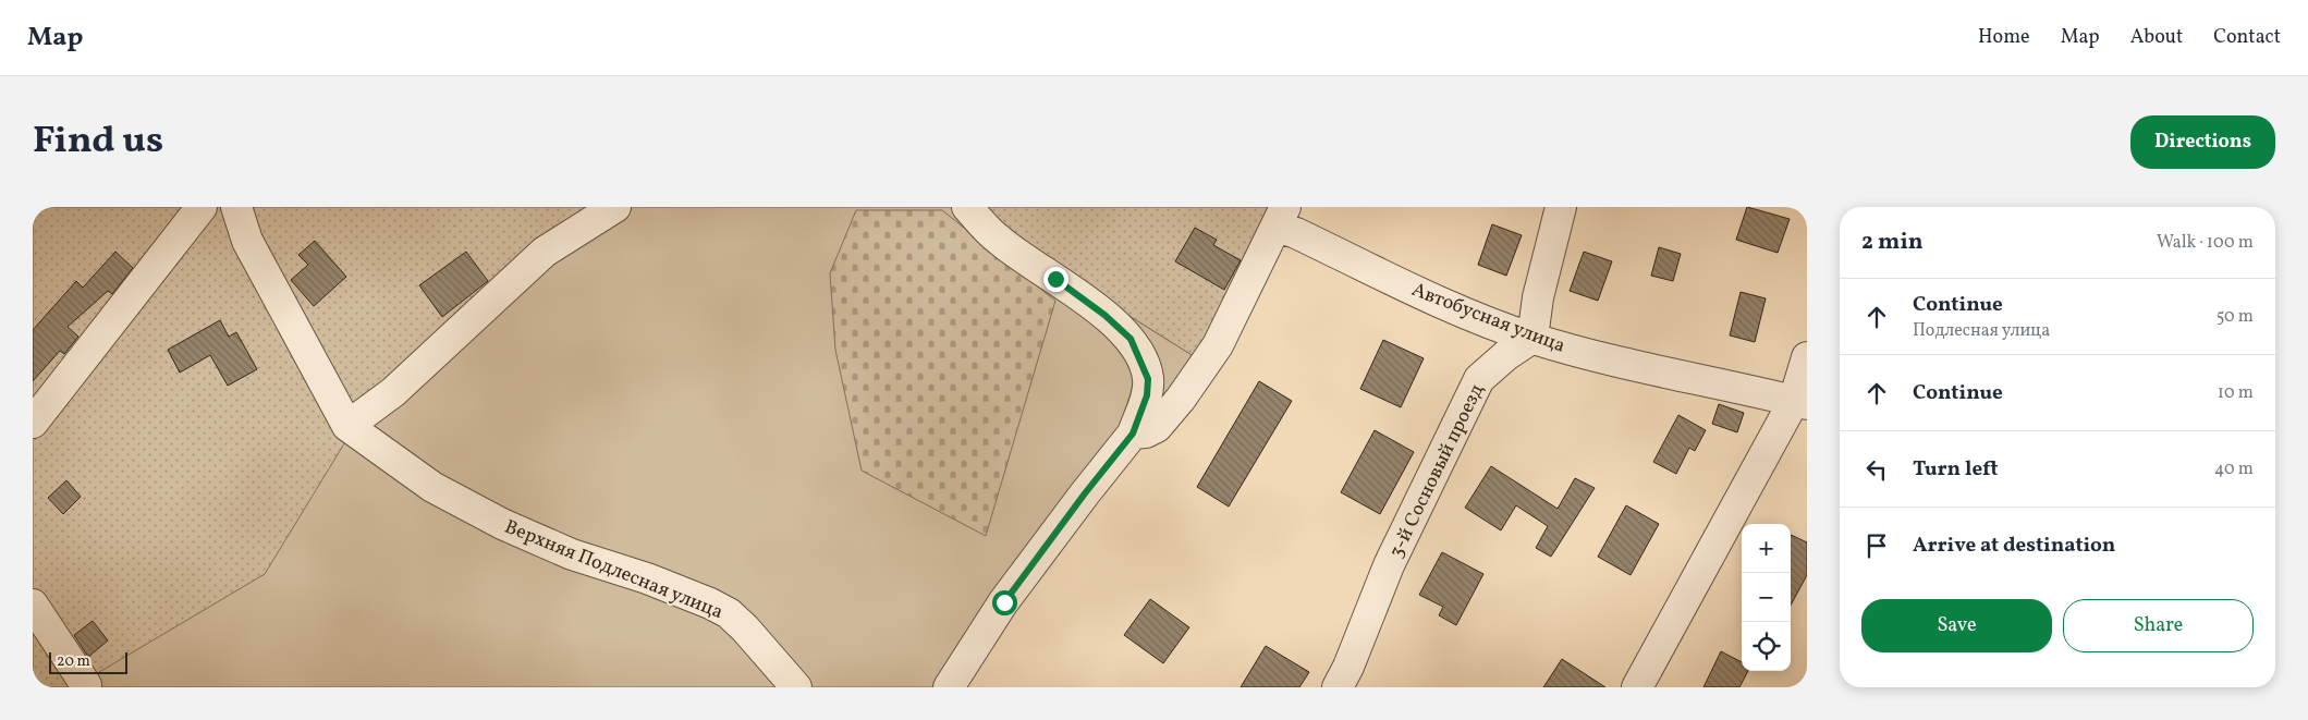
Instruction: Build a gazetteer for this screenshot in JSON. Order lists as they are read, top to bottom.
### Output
{
  "streets": {
    "street": ["Автобусная улица", "3-й Сосновый проезд", "Верхняя Подлесная улица"]
  },
  "crossings": [
    ["Автобусная улица", "3-й Сосновый проезд"]
  ],
  "scale_bar": "20 m",
  "page": {
    "header": "Map",
    "nav": [
      "Home",
      "Map",
      "About",
      "Contact"
    ],
    "title": "Find us",
    "buttons": [
      "Directions",
      ["Save", "Share"]
    ],
    "heading": ["2 min", "Walk · 100 m"],
    "list": [
      ["Continue", "Подлесная улица", "50 m"],
      ["Continue", "10 m"],
      ["Turn left", "40 m"],
      "Arrive at destination"
    ],
    "map_buttons": ["+", "−"],
    "scale": "20 m"
  }
}
